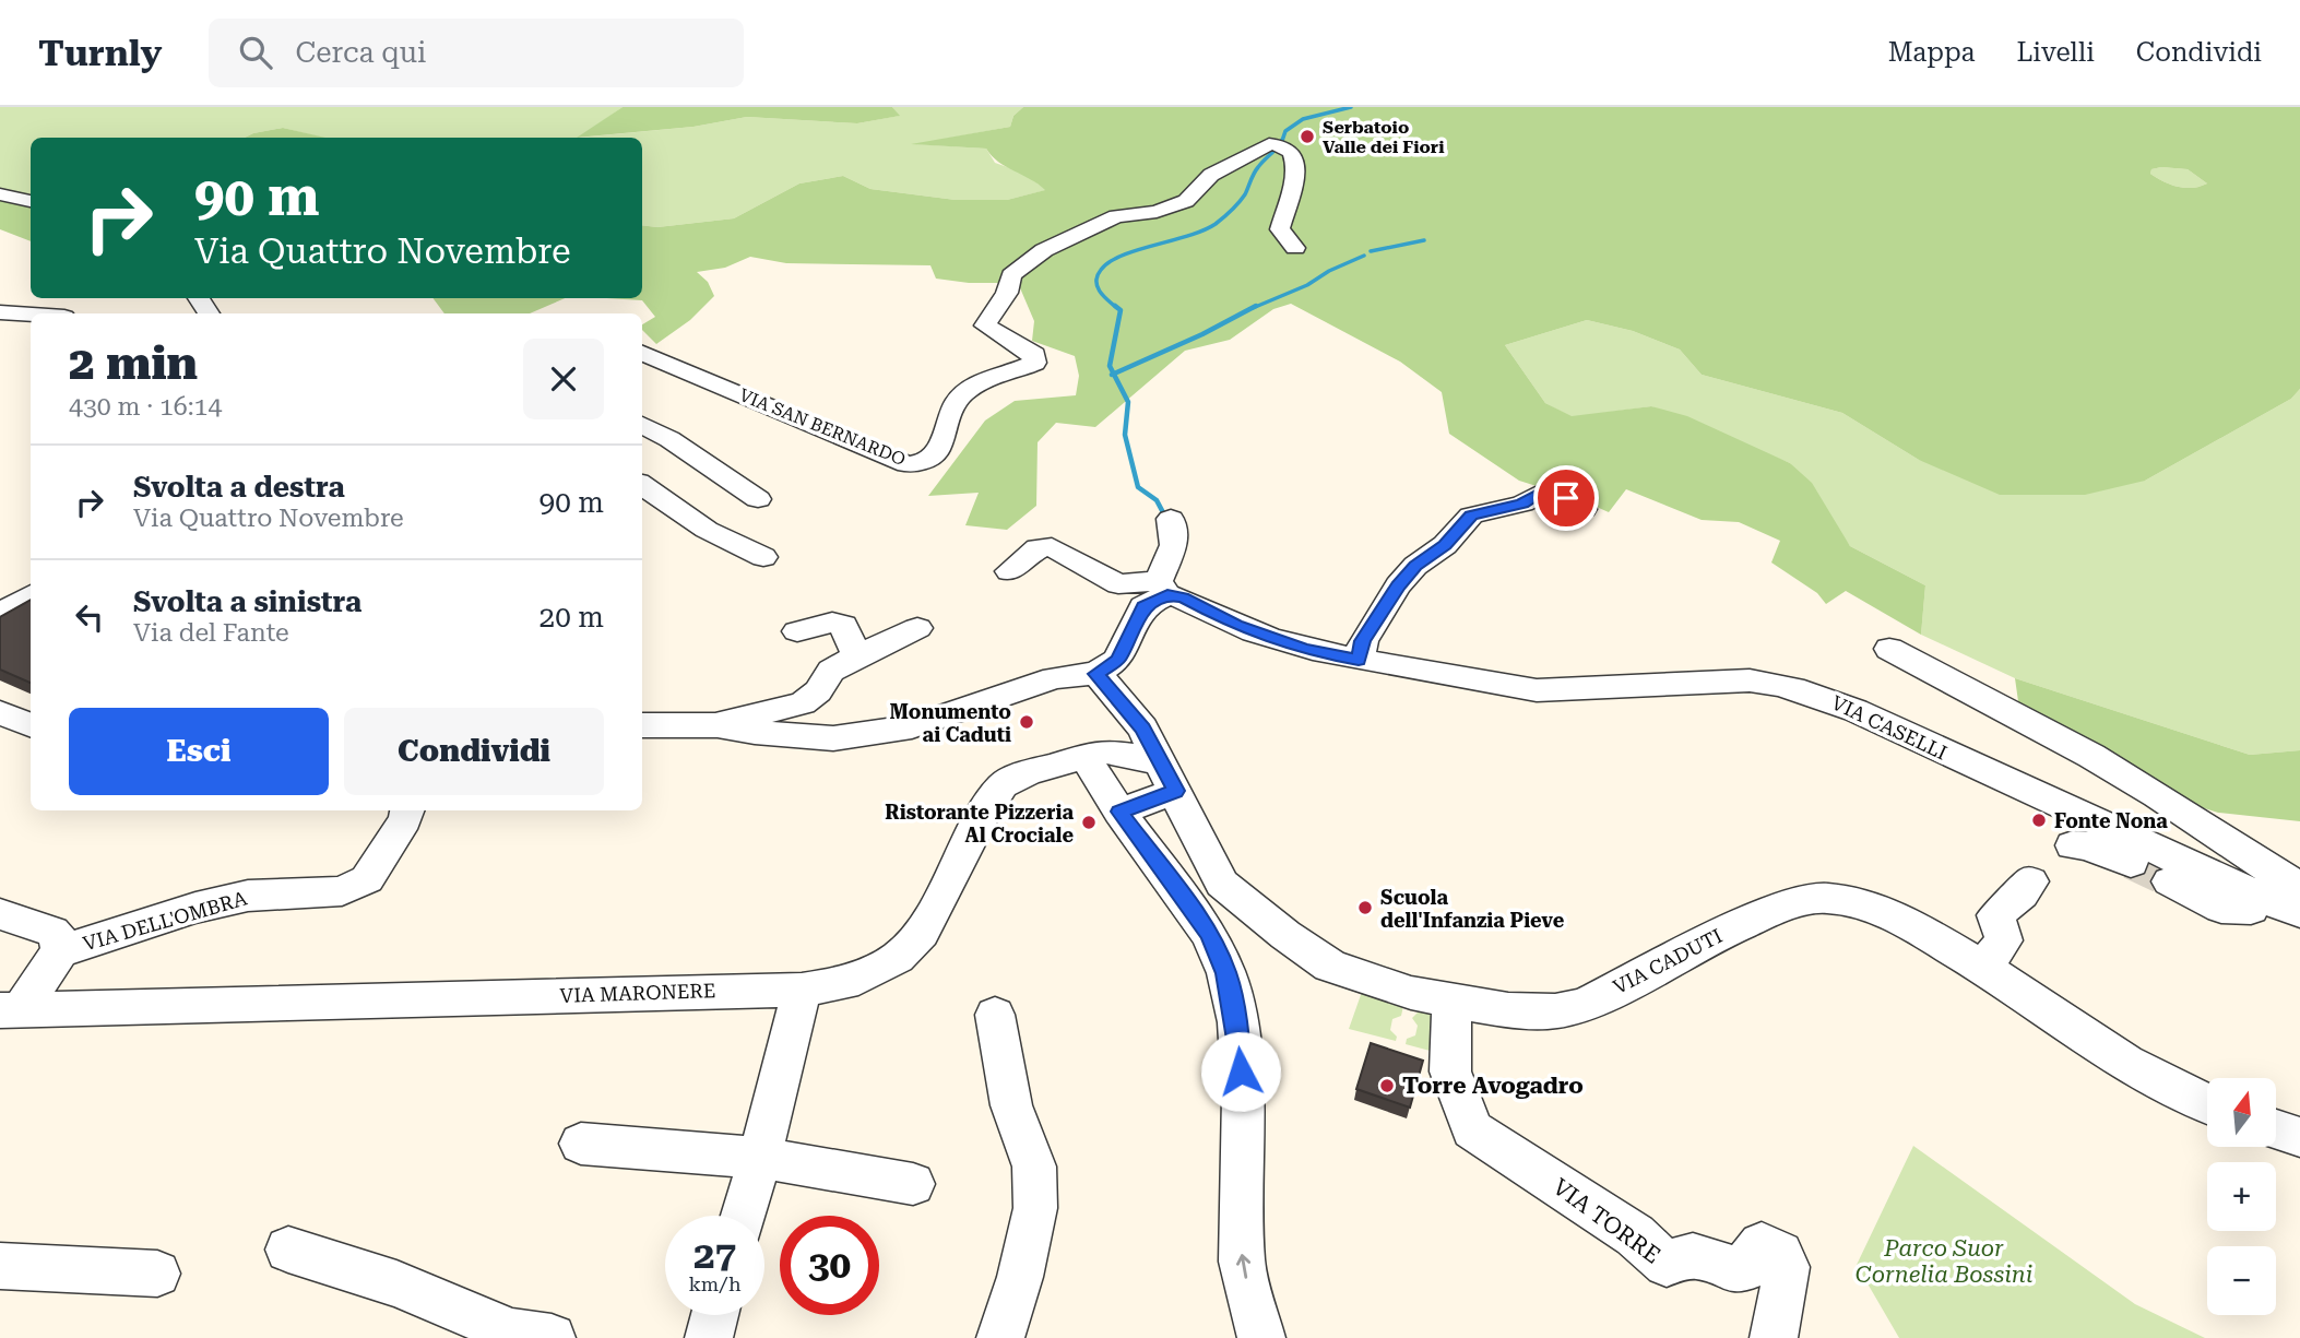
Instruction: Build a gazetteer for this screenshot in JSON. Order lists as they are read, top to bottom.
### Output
{
  "streets": {
    "street": [
      "VIA SAN BERNARDO",
      "VIA CASELLI",
      "VIA DELL'OMBRA",
      "VIA CADUTI",
      "VIA MARONERE",
      "VIA TORRE"
    ]
  },
  "crossings": [
    ["VIA DELL'OMBRA", "VIA MARONERE"],
    ["VIA CADUTI", "VIA MARONERE"],
    ["VIA CADUTI", "VIA TORRE"]
  ],
  "parks": ["Parco Suor Cornelia Bossini"],
  "places": [
    "Serbatoio Valle dei Fiori",
    "Monumento ai Caduti",
    "Fonte Nona",
    "Ristorante Pizzeria Al Crociale",
    "Scuola dell'Infanzia Pieve",
    "Torre Avogadro"
  ],
  "north": "top",
  "page": {
    "header": "Turnly",
    "search": "Cerca qui",
    "nav": ["Mappa", "Livelli", "Condividi"],
    "turn": ["90 m", "Via Quattro Novembre"],
    "heading": ["2 min", "430 m · 16:14"],
    "list": [
      {
        "name": "Svolta a destra",
        "note": "Via Quattro Novembre",
        "value": "90 m"
      },
      {
        "name": "Svolta a sinistra",
        "note": "Via del Fante",
        "value": "20 m"
      }
    ],
    "buttons": ["Esci", "Condividi"],
    "map_buttons": ["+", "−"],
    "speed": "27 km/h",
    "limit": "30"
  }
}
